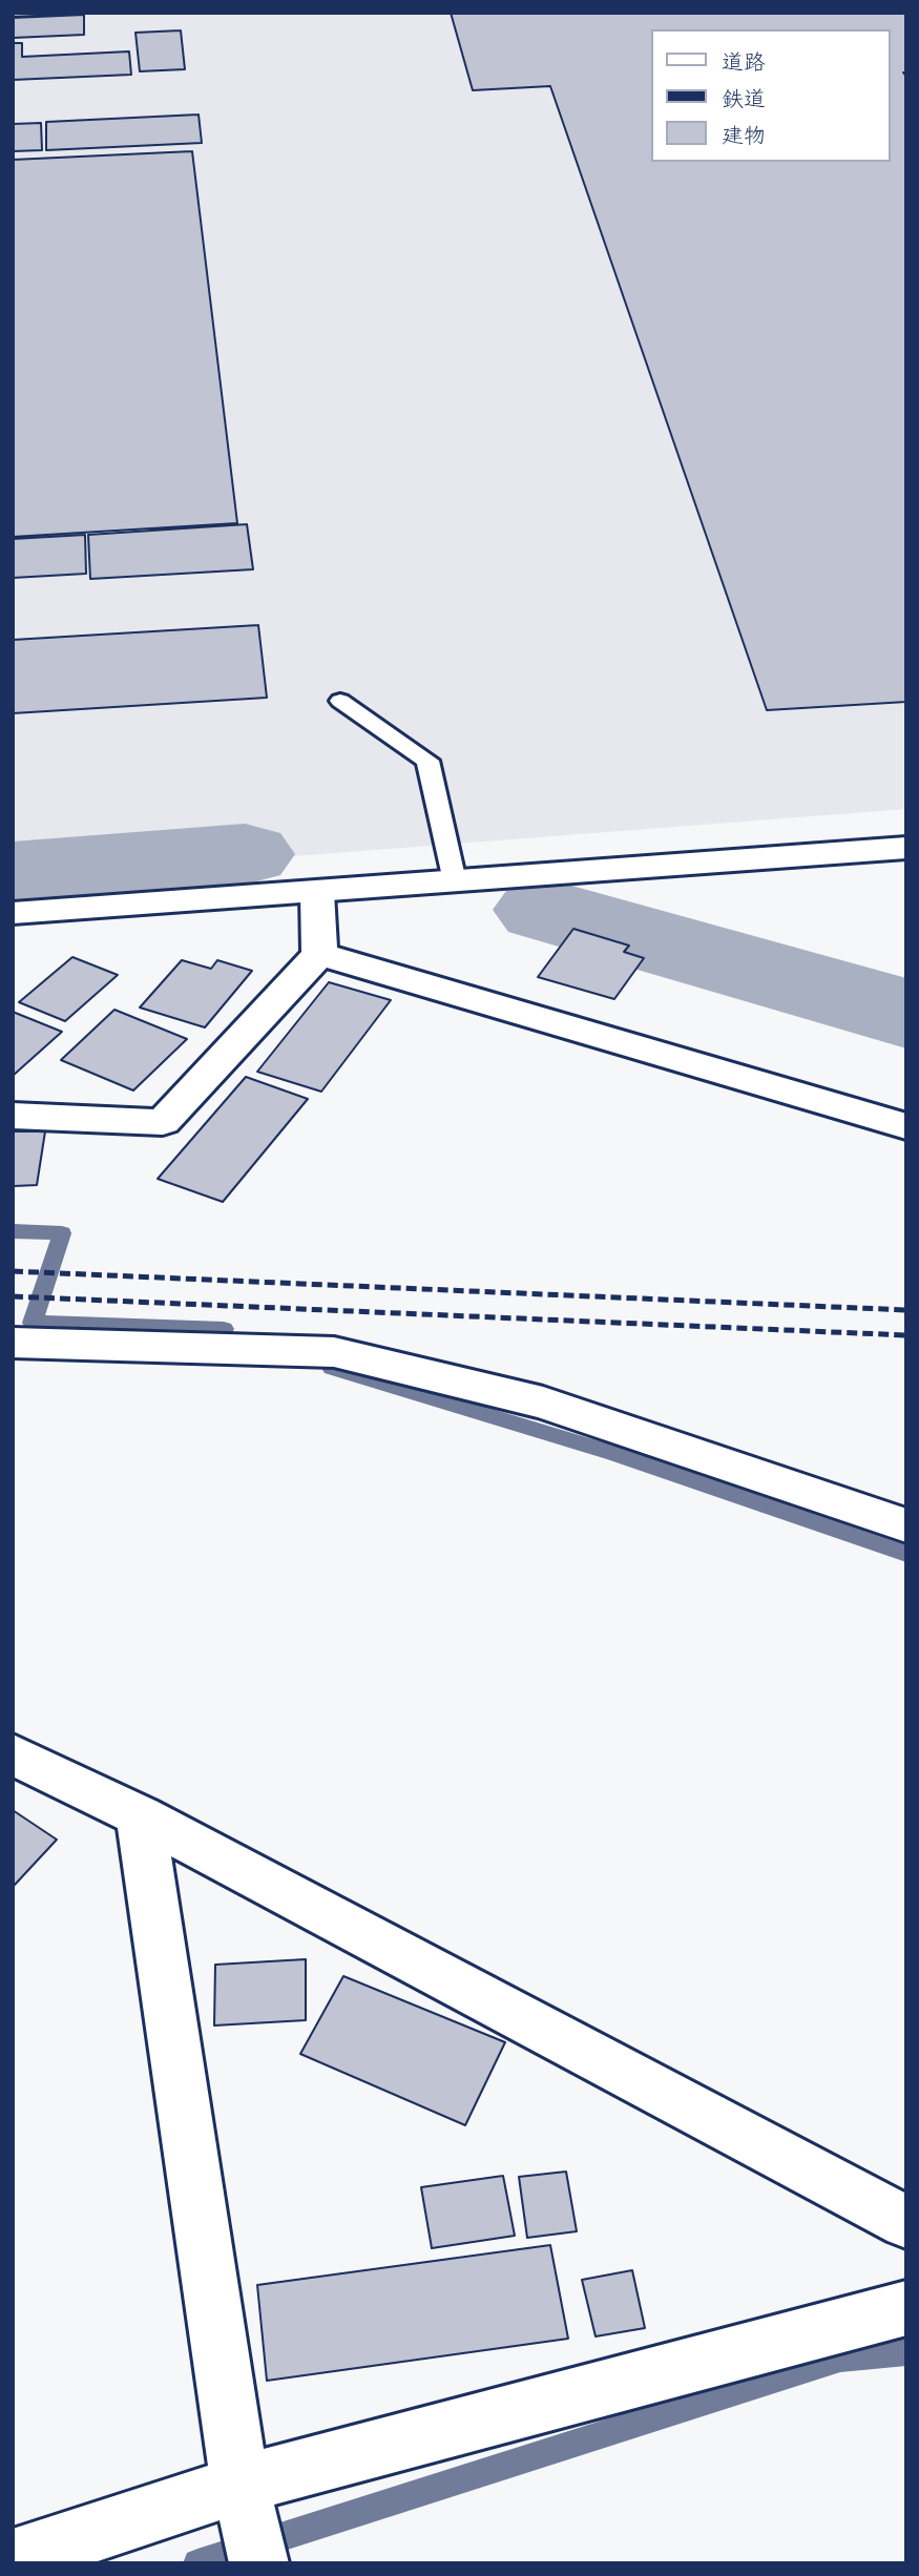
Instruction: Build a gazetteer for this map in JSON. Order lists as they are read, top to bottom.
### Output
{
  "legend": ["道路", "鉄道", "建物"]
}
